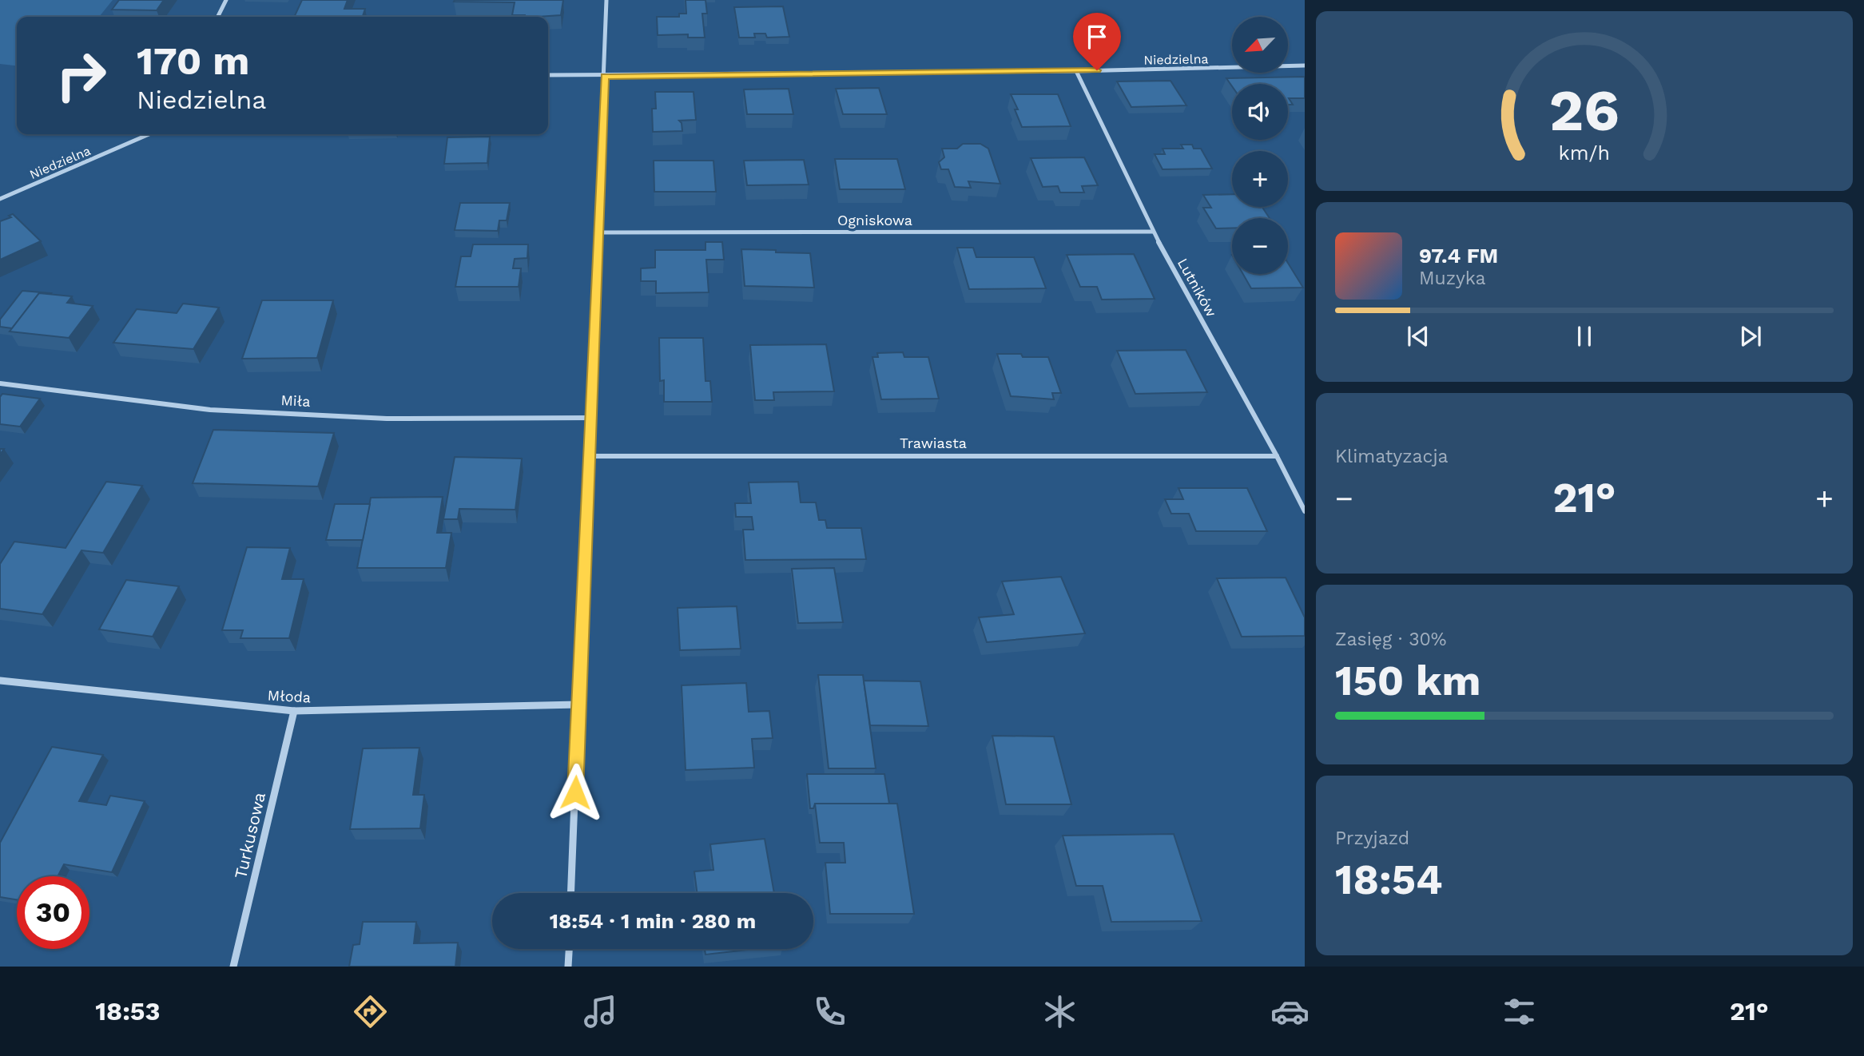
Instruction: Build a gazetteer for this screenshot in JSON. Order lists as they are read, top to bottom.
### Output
{
  "streets": {
    "street": [
      "Niedzielna",
      "Ogniskowa",
      "Lutników",
      "Miła",
      "Trawiasta",
      "Młoda",
      "Turkusowa"
    ]
  },
  "crossings": [
    ["Niedzielna", "Lutników"],
    ["Ogniskowa", "Lutników"],
    ["Lutników", "Trawiasta"],
    ["Młoda", "Turkusowa"]
  ],
  "north": "bottom left",
  "page": {
    "map_buttons": ["+", "−"],
    "turn": ["170 m", "Niedzielna"],
    "song": ["97.4 FM", "Muzyka"],
    "tile": [
      "Klimatyzacja",
      ["Zasięg · 30%", "150 km"],
      ["Przyjazd", "18:54"]
    ],
    "heat": ["−", "21°", "+"],
    "limit": "30",
    "trip": "18:54 · 1 min · 280 m",
    "tabs": ["18:53", "21°"],
    "gauge": ["26", "km/h"]
  }
}
